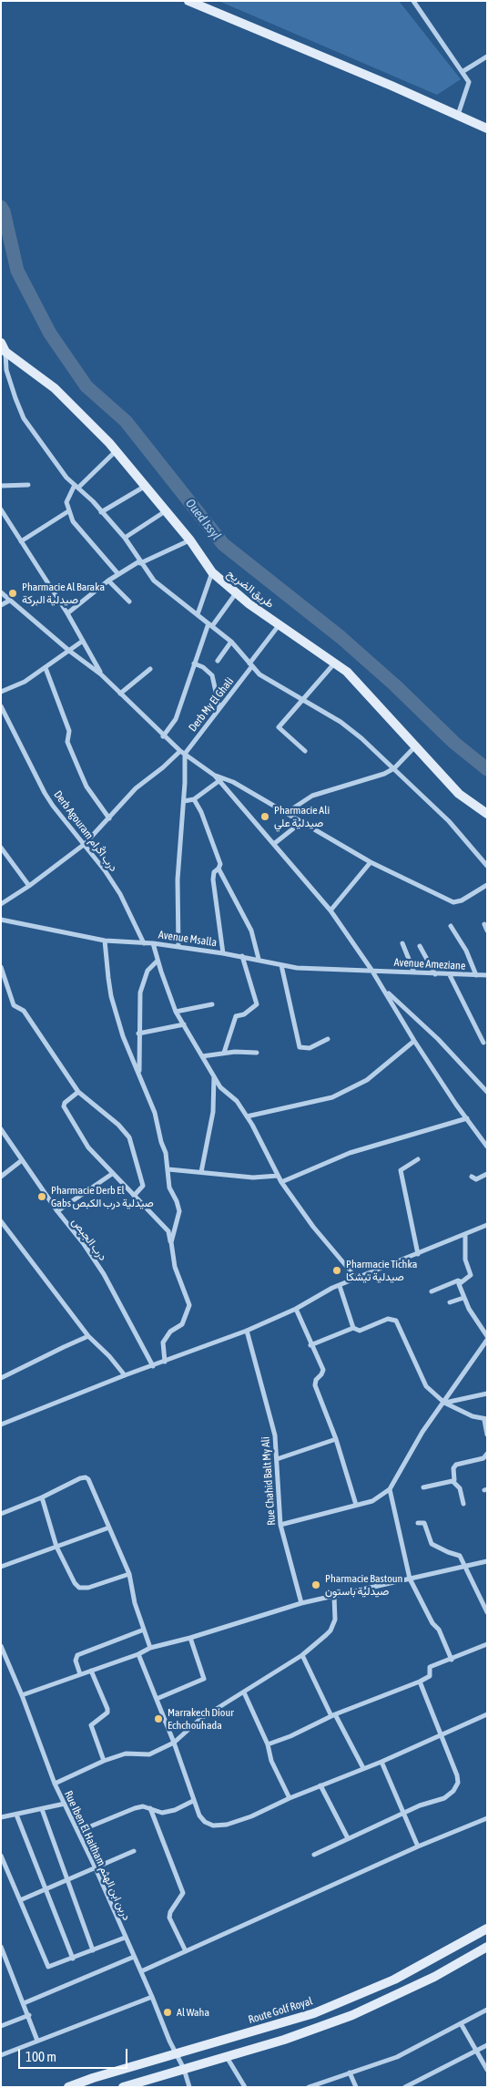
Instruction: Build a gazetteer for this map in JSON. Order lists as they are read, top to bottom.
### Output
{
  "streets": {
    "street": [
      "طريق الضريح",
      "Derb My El Ghali",
      "Derb Agouram درب اڭرام",
      "Avenue Msalla",
      "Avenue Ameziane",
      "درب الجبص",
      "Rue Chahid Balt My Ali",
      "Rue Iben El Haitham دربن ابن الهثم",
      "Route Golf Royal"
    ]
  },
  "crossings": [
    ["طريق الضريح", "Derb My El Ghali"],
    ["Derb My El Ghali", "Derb Agouram درب اڭرام"],
    ["Derb Agouram درب اڭرام", "Avenue Msalla"],
    ["Avenue Msalla", "Avenue Ameziane"],
    ["Rue Iben El Haitham دربن ابن الهثم", "Route Golf Royal"]
  ],
  "water": ["Oued Issyl"],
  "places": [
    "Pharmacie Al Baraka صيدلية البركة",
    "Pharmacie Ali صيدلية علي",
    "Pharmacie Derb El Gabs صيدلية درب الكبص",
    "Pharmacie Tichka صيدلية تيشكا",
    "Pharmacie Bastoun صيدلية باستون",
    "Marrakech Diour Echchouhada",
    "Al Waha"
  ],
  "scale_bar": "100 m"
}
